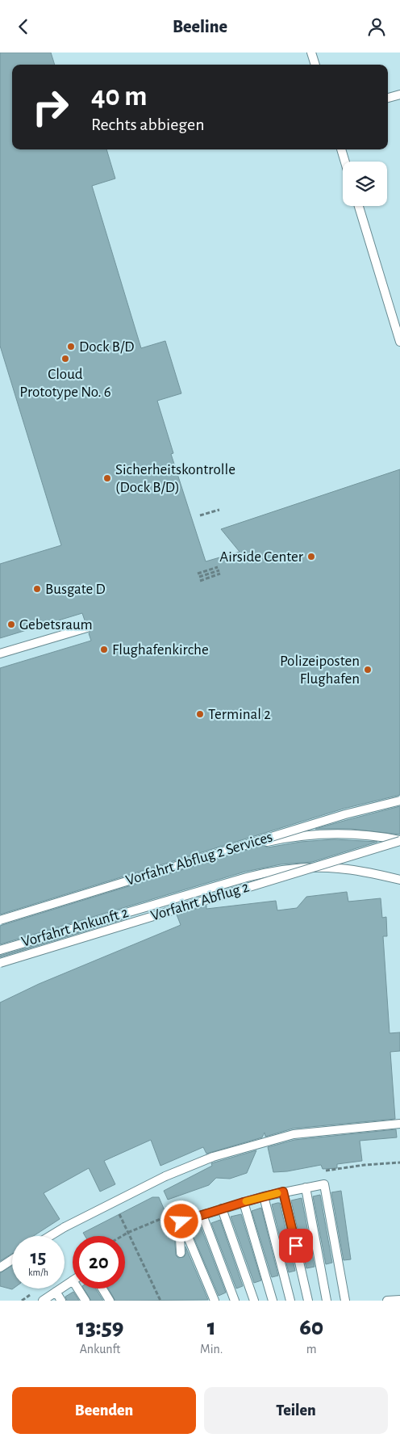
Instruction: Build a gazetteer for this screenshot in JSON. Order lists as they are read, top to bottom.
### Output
{
  "streets": {
    "lane": ["Vorfahrt Abflug 2 Services", "Vorfahrt Abflug 2", "Vorfahrt Ankunft 2"]
  },
  "places": [
    "Dock B/D",
    "Cloud Prototype No. 6",
    "Sicherheitskontrolle (Dock B/D)",
    "Airside Center",
    "Busgate D",
    "Gebetsraum",
    "Flughafenkirche",
    "Polizeiposten Flughafen",
    "Terminal 2"
  ],
  "page": {
    "header": "Beeline",
    "turn": ["40 m", "Rechts abbiegen"],
    "speed": "15 km/h",
    "limit": "20",
    "eta": [
      "13:59",
      "Ankunft",
      "1",
      "Min.",
      "60",
      "m"
    ],
    "buttons": ["Beenden", "Teilen"]
  }
}
